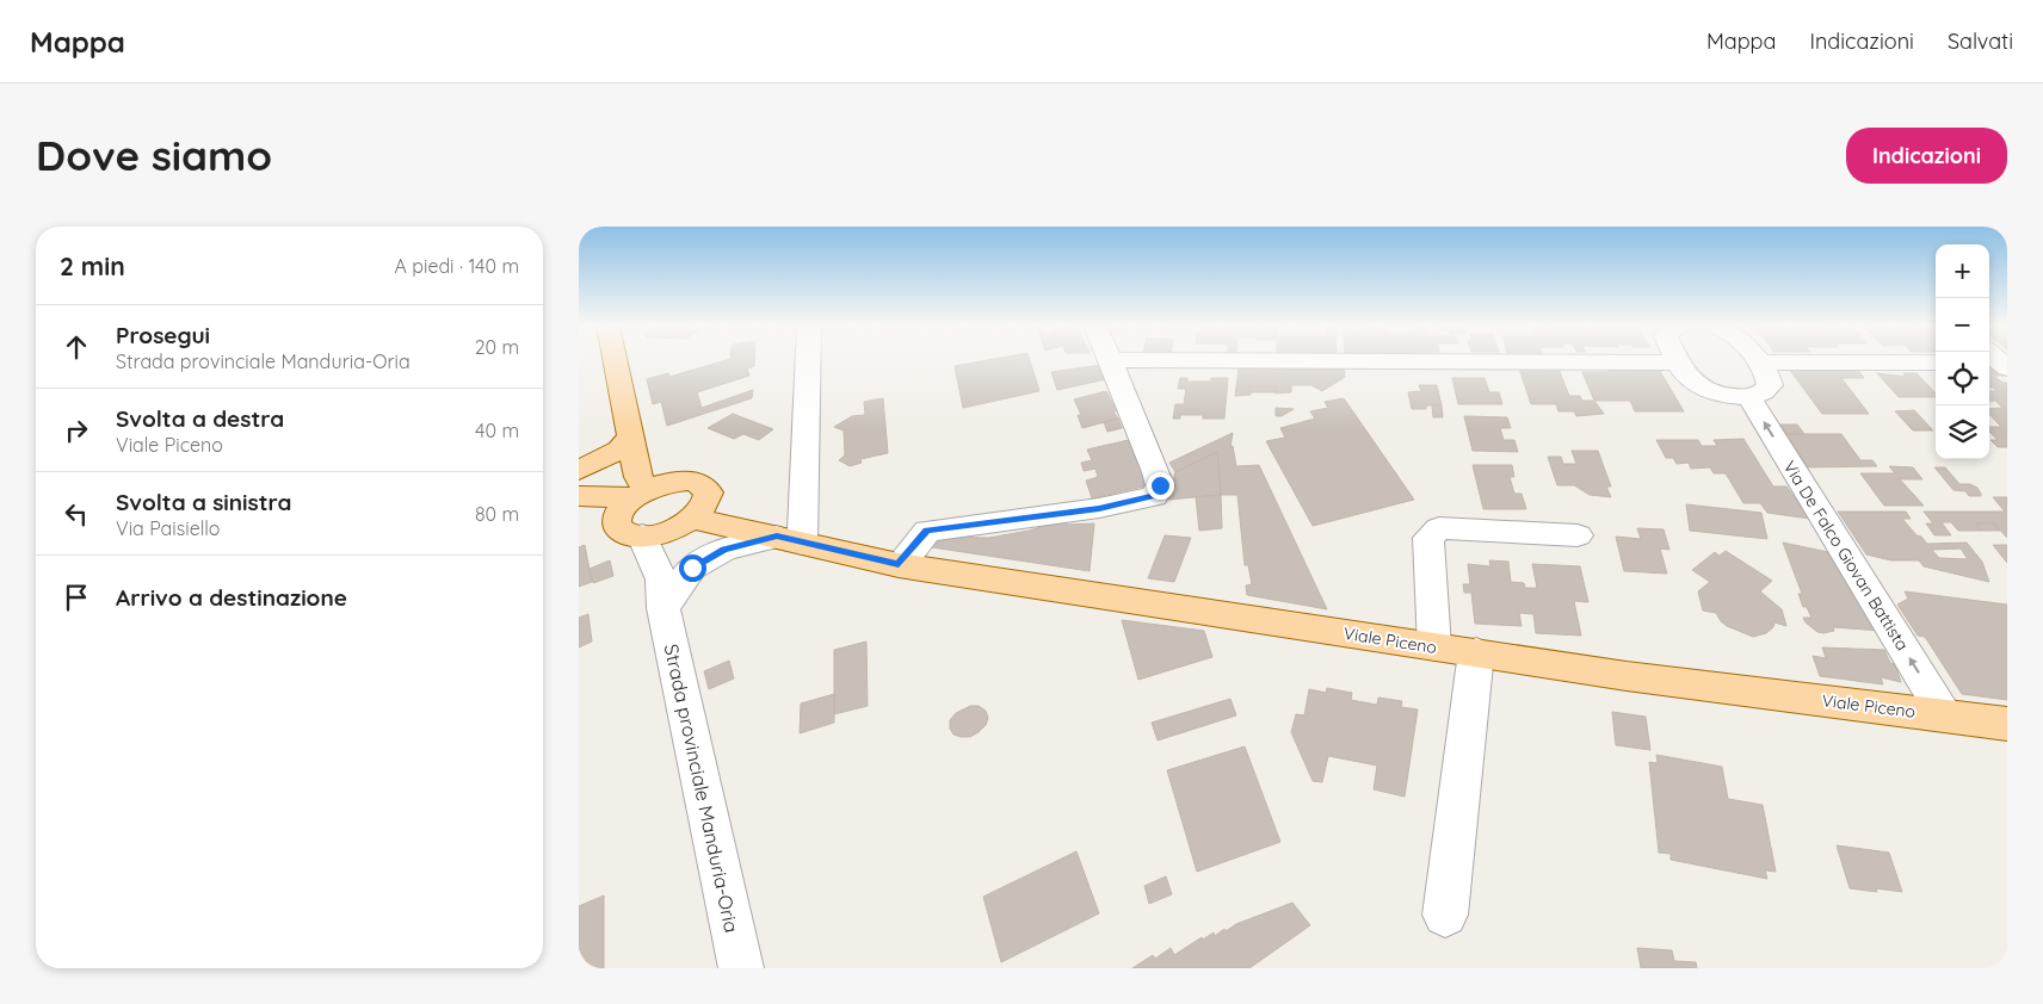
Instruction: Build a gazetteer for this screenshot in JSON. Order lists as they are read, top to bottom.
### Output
{
  "streets": {
    "main road": ["Viale Piceno"],
    "street": ["Via De Falco Giovan Battista", "Strada provinciale Manduria-Oria"]
  },
  "crossings": [
    ["Via De Falco Giovan Battista", "Viale Piceno"],
    ["Viale Piceno", "Strada provinciale Manduria-Oria"]
  ],
  "one_way": ["Via De Falco Giovan Battista"],
  "page": {
    "header": "Mappa",
    "nav": ["Mappa", "Indicazioni", "Salvati"],
    "buttons": "Indicazioni",
    "title": "Dove siamo",
    "heading": ["2 min", "A piedi · 140 m"],
    "map_buttons": ["+", "−"],
    "list": [
      ["Prosegui", "Strada provinciale Manduria-Oria", "20 m"],
      ["Svolta a destra", "Viale Piceno", "40 m"],
      ["Svolta a sinistra", "Via Paisiello", "80 m"],
      "Arrivo a destinazione"
    ]
  }
}
